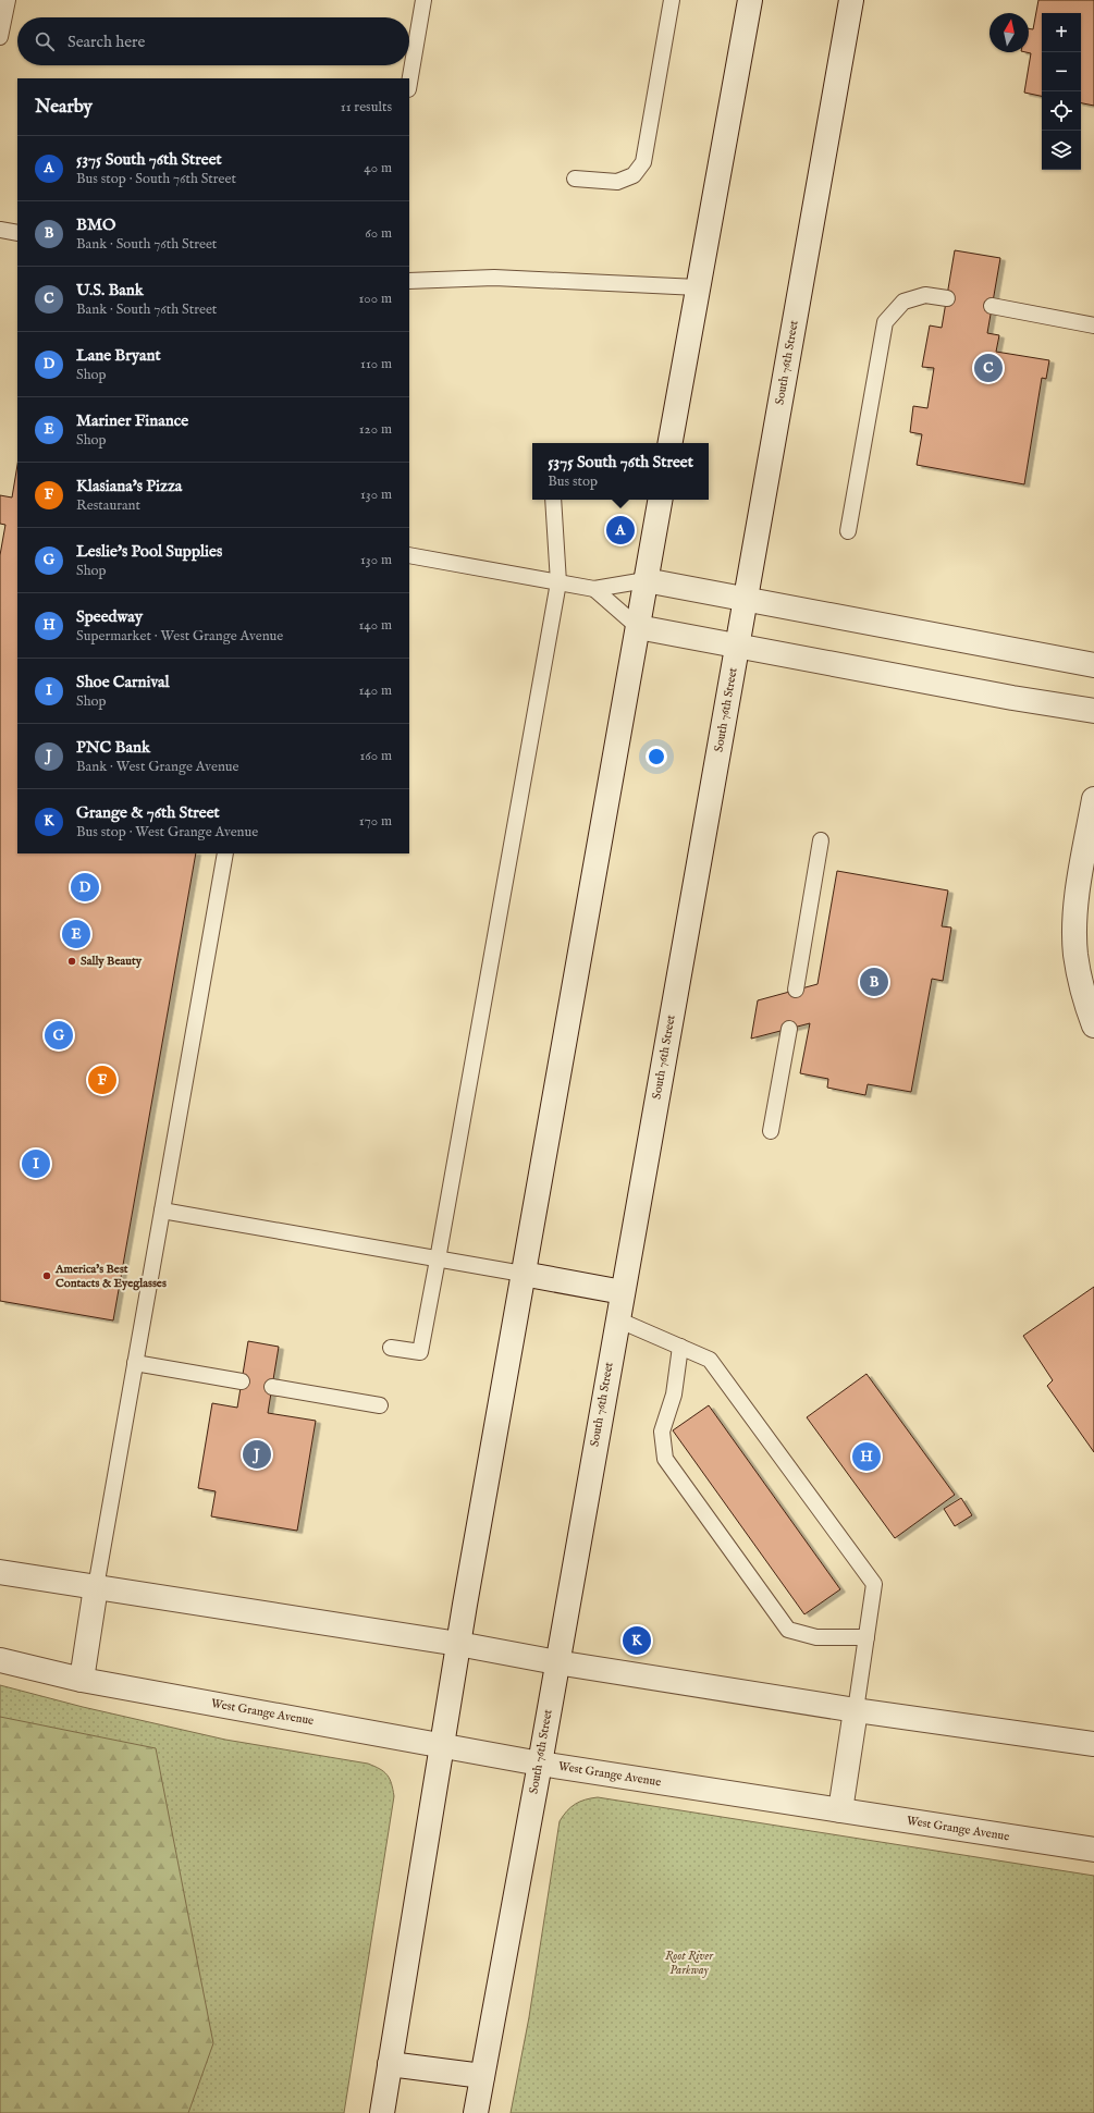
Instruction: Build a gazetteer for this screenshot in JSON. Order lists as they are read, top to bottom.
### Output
{
  "streets": {
    "main road": ["South 76th Street", "West Grange Avenue"]
  },
  "crossings": [
    ["South 76th Street", "West Grange Avenue"]
  ],
  "parks": ["Root River Parkway"],
  "places": ["Sally Beauty", "America's Best Contacts & Eyeglasses"],
  "north": "top",
  "page": {
    "map_buttons": ["+", "−"],
    "search": "Search here",
    "heading": ["Nearby", "11 results"],
    "list": [
      {
        "mark": "A",
        "name": "5375 South 76th Street",
        "note": "Bus stop · South 76th Street",
        "value": "40 m"
      },
      {
        "mark": "B",
        "name": "BMO",
        "note": "Bank · South 76th Street",
        "value": "60 m"
      },
      {
        "mark": "C",
        "name": "U.S. Bank",
        "note": "Bank · South 76th Street",
        "value": "100 m"
      },
      {
        "mark": "D",
        "name": "Lane Bryant",
        "note": "Shop",
        "value": "110 m"
      },
      {
        "mark": "E",
        "name": "Mariner Finance",
        "note": "Shop",
        "value": "120 m"
      },
      {
        "mark": "F",
        "name": "Klasiana's Pizza",
        "note": "Restaurant",
        "value": "130 m"
      },
      {
        "mark": "G",
        "name": "Leslie's Pool Supplies",
        "note": "Shop",
        "value": "130 m"
      },
      {
        "mark": "H",
        "name": "Speedway",
        "note": "Supermarket · West Grange Avenue",
        "value": "140 m"
      },
      {
        "mark": "I",
        "name": "Shoe Carnival",
        "note": "Shop",
        "value": "140 m"
      },
      {
        "mark": "J",
        "name": "PNC Bank",
        "note": "Bank · West Grange Avenue",
        "value": "160 m"
      },
      {
        "mark": "K",
        "name": "Grange & 76th Street",
        "note": "Bus stop · West Grange Avenue",
        "value": "170 m"
      }
    ],
    "pins": [
      "C",
      "A",
      "D",
      "E",
      "B",
      "G",
      "F",
      "I",
      "J",
      "H",
      "K"
    ],
    "popup": ["5375 South 76th Street", "Bus stop"]
  }
}
